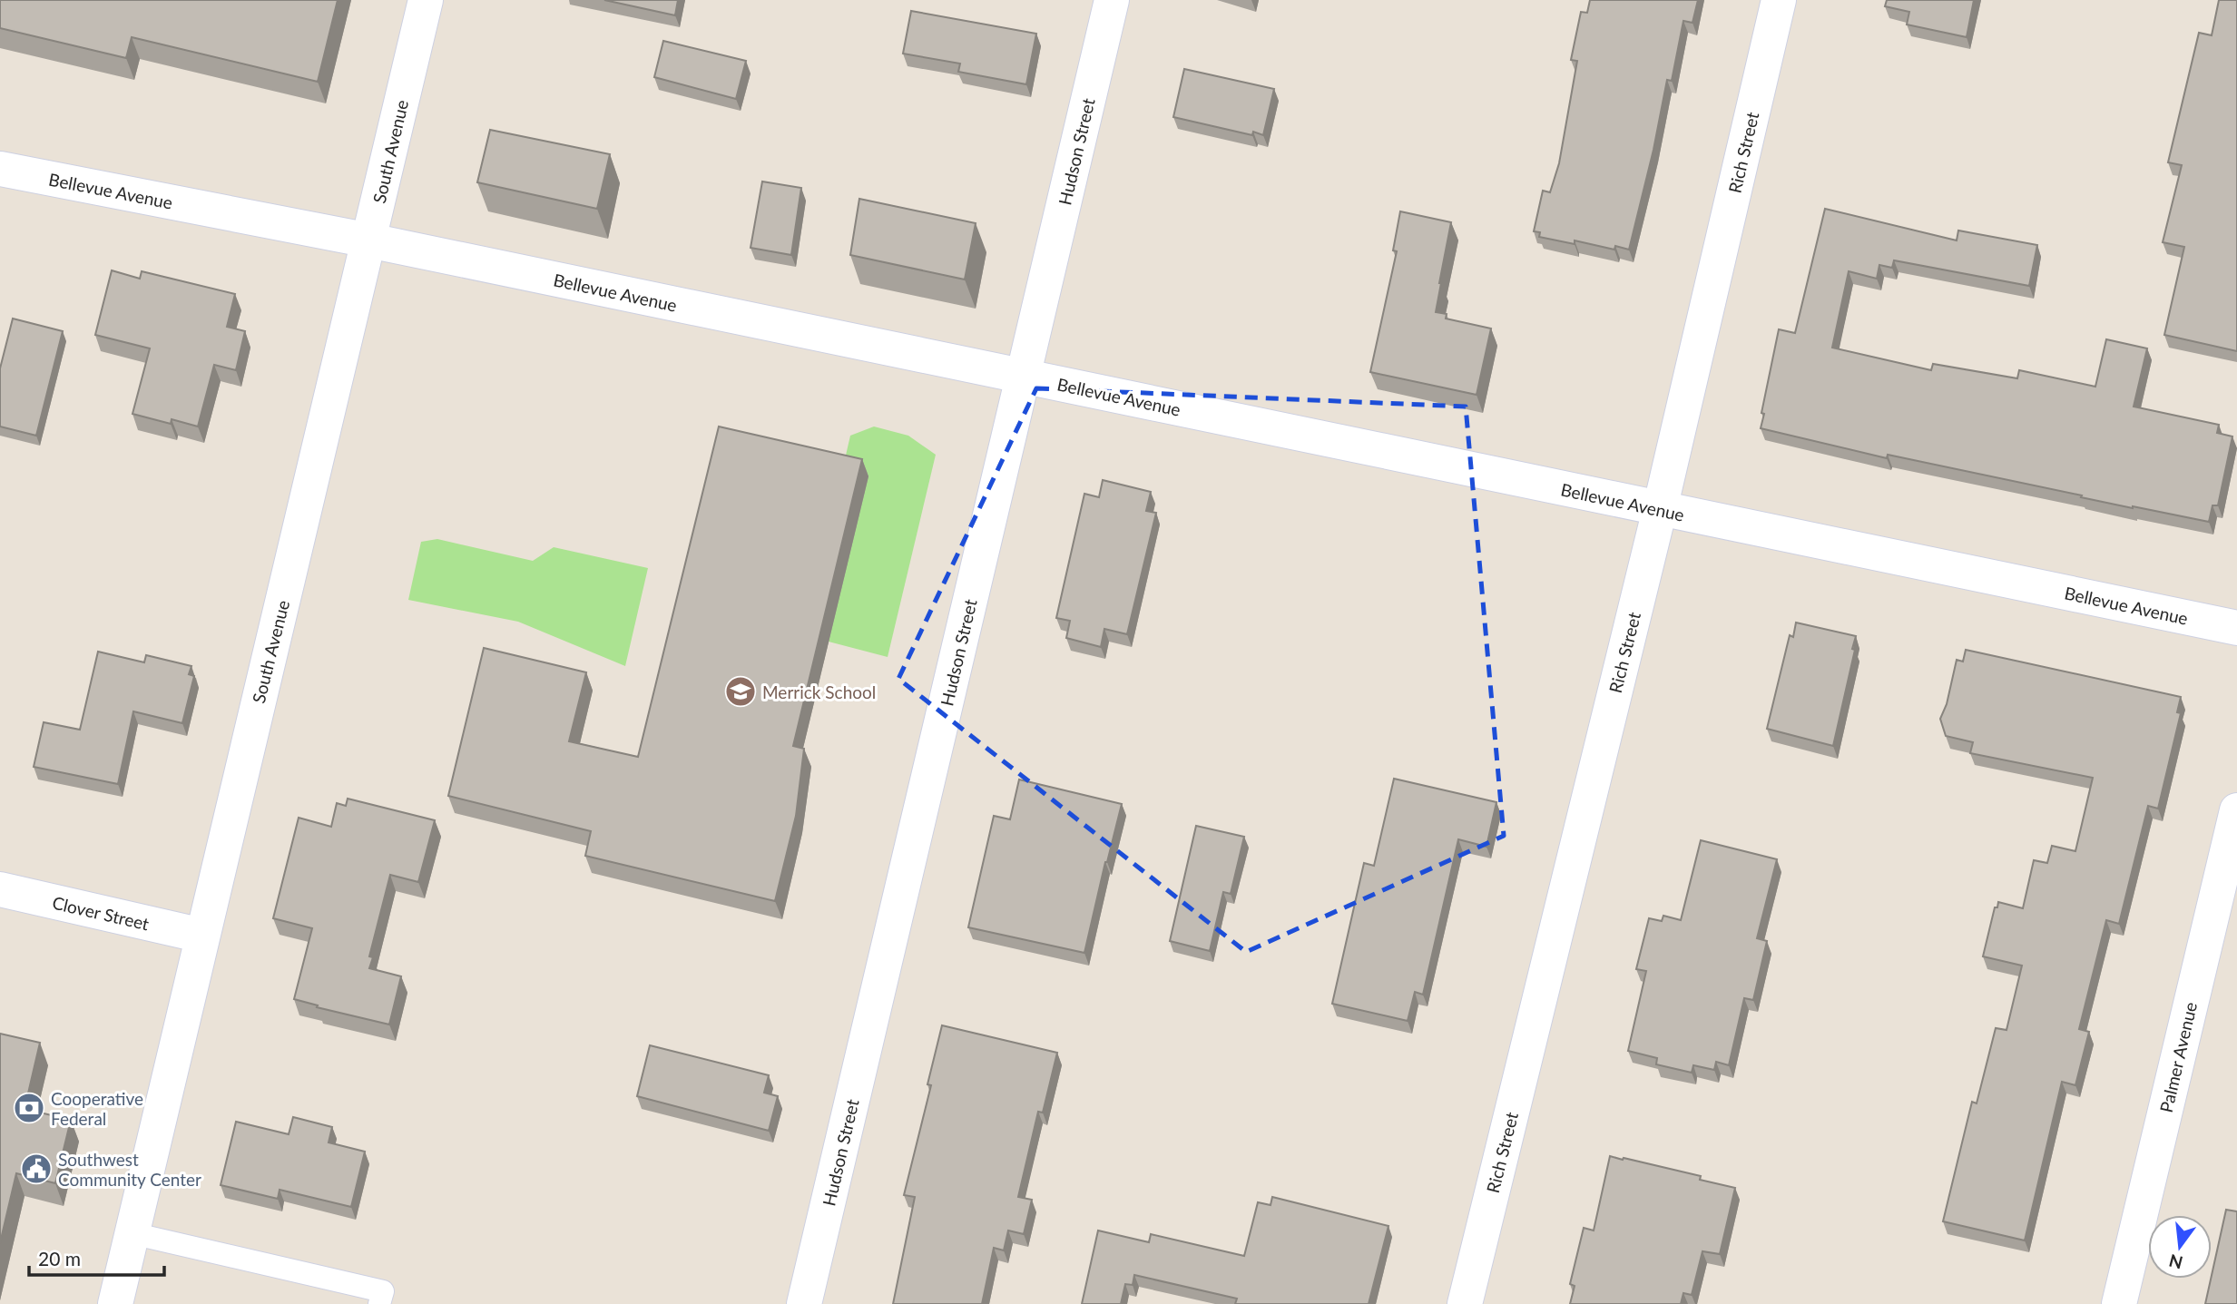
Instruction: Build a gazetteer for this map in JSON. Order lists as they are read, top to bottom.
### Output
{
  "streets": {
    "street": [
      "South Avenue",
      "Hudson Street",
      "Rich Street",
      "Bellevue Avenue",
      "Clover Street",
      "Palmer Avenue"
    ]
  },
  "crossings": [
    ["South Avenue", "Bellevue Avenue"],
    ["South Avenue", "Clover Street"],
    ["Hudson Street", "Bellevue Avenue"],
    ["Rich Street", "Bellevue Avenue"]
  ],
  "places": {
    "school or university": ["Merrick School"],
    "bank": ["Cooperative Federal"],
    "public building": ["Southwest Community Center"]
  },
  "scale_bar": "20 m",
  "north": "bottom"
}
